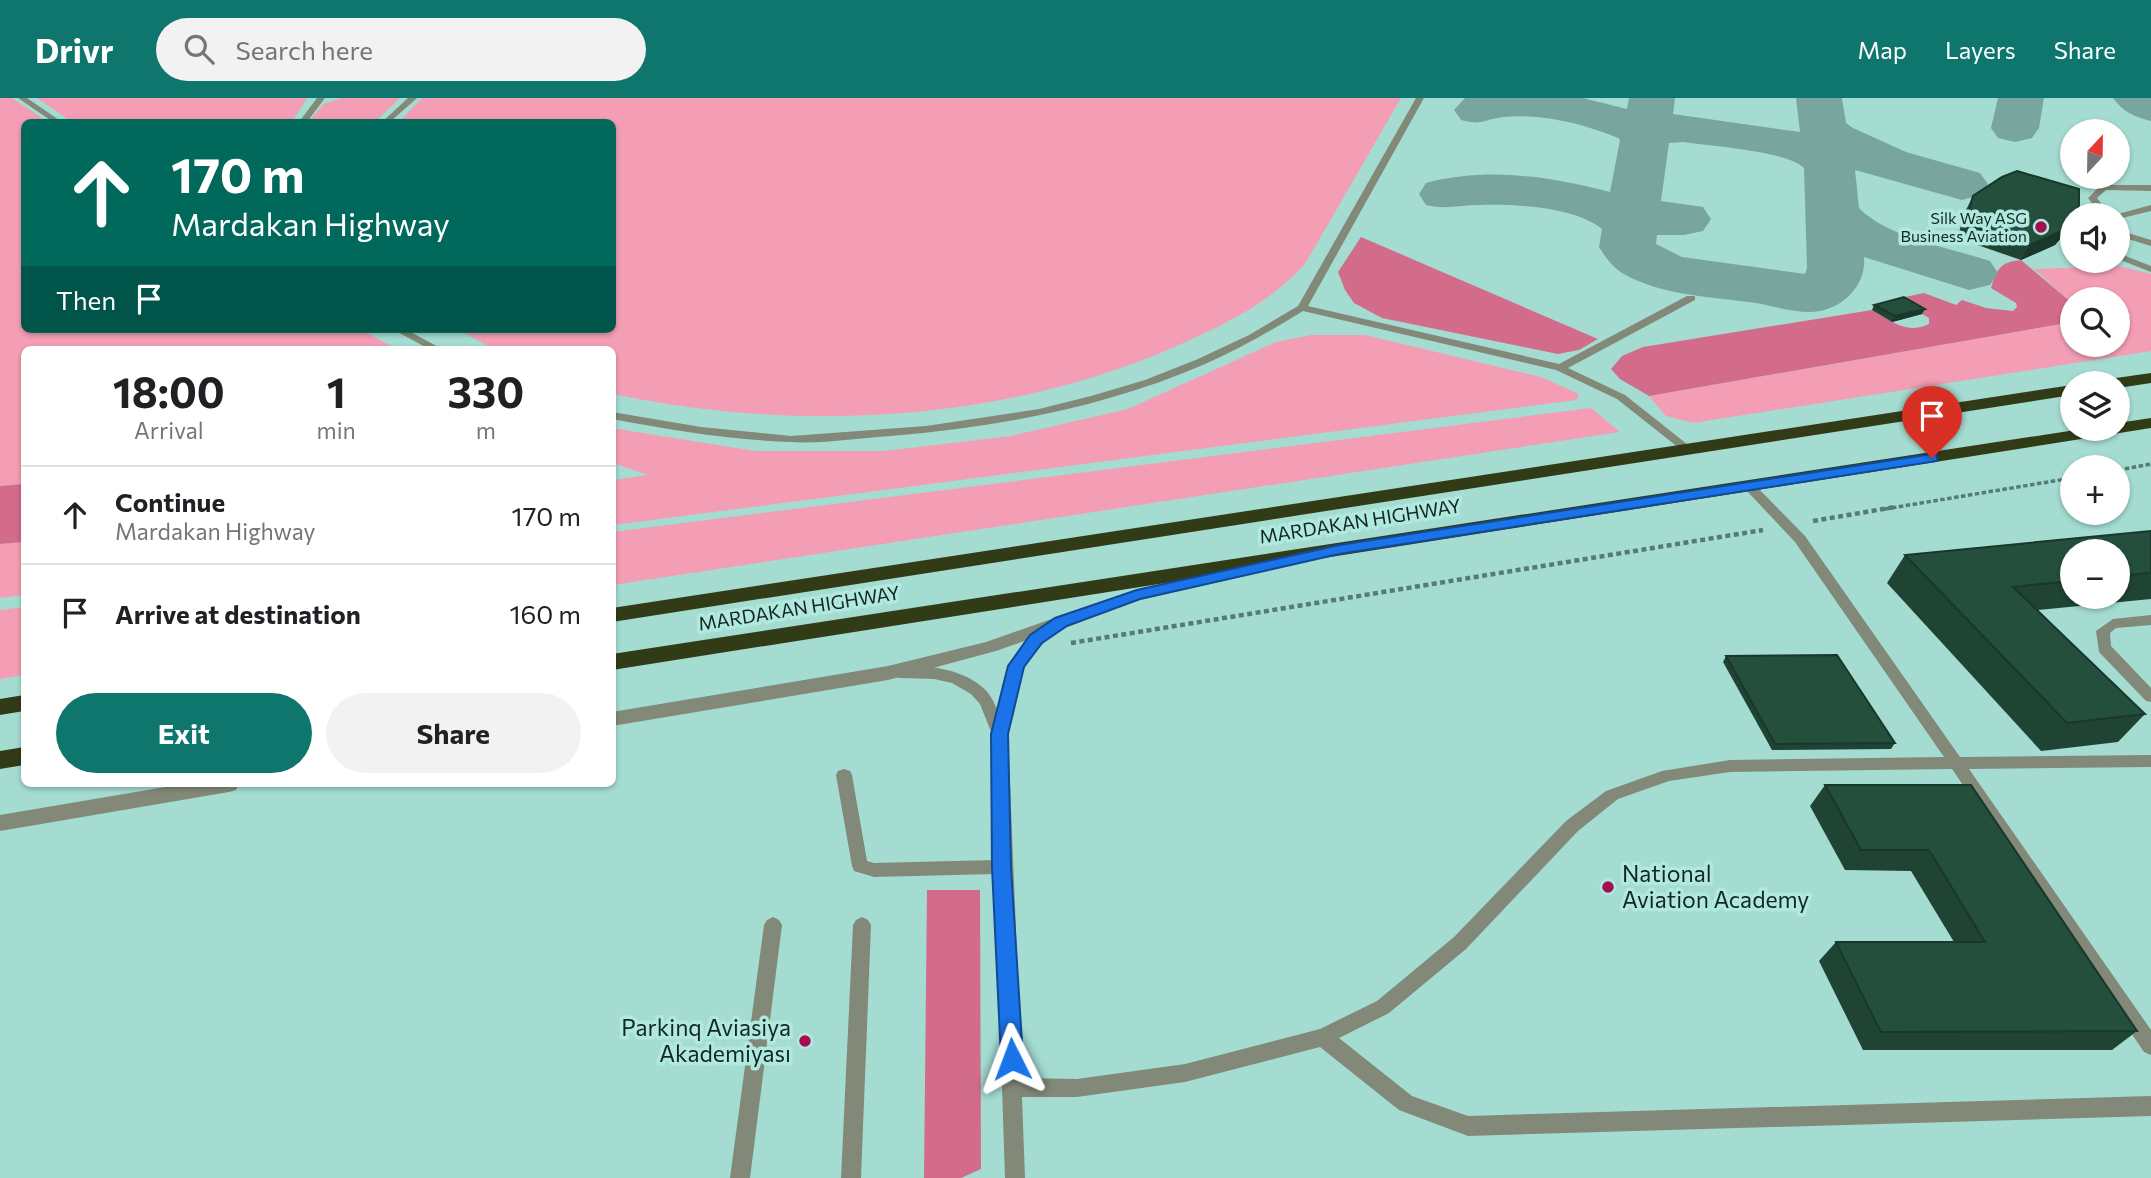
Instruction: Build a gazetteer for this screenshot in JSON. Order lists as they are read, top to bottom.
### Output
{
  "streets": {
    "highway": ["MARDAKAN HIGHWAY"]
  },
  "places": ["Silk Way ASG Business Aviation", "National Aviation Academy", "Parkinq Aviasiya Akademiyası"],
  "north": "top",
  "page": {
    "header": "Drivr",
    "search": "Search here",
    "nav": ["Map", "Layers", "Share"],
    "map_buttons": ["+", "−"],
    "turn": ["170 m", "Mardakan Highway"],
    "then": "Then",
    "eta": [
      "18:00",
      "Arrival",
      "1",
      "min",
      "330",
      "m"
    ],
    "list": [
      {
        "name": "Continue",
        "note": "Mardakan Highway",
        "value": "170 m"
      },
      {
        "name": "Arrive at destination",
        "value": "160 m"
      }
    ],
    "buttons": ["Exit", "Share"]
  }
}
